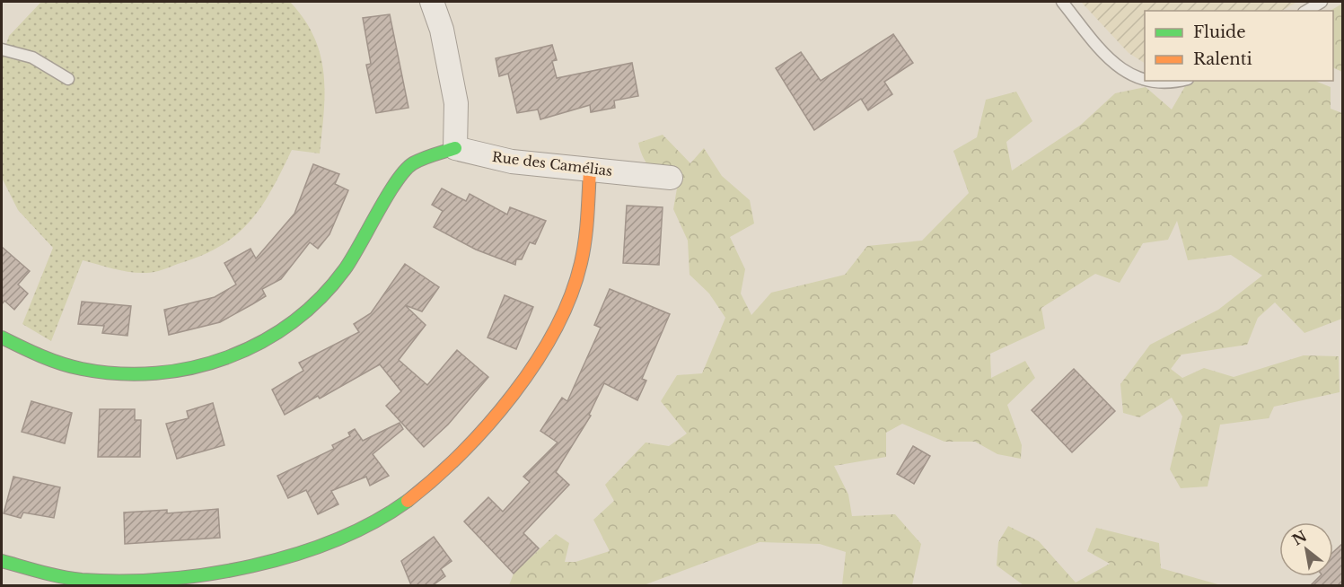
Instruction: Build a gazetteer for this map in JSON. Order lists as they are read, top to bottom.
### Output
{
  "streets": {
    "street": ["Rue des Camélias"]
  },
  "legend": ["Fluide", "Ralenti"],
  "north": "top left"
}
